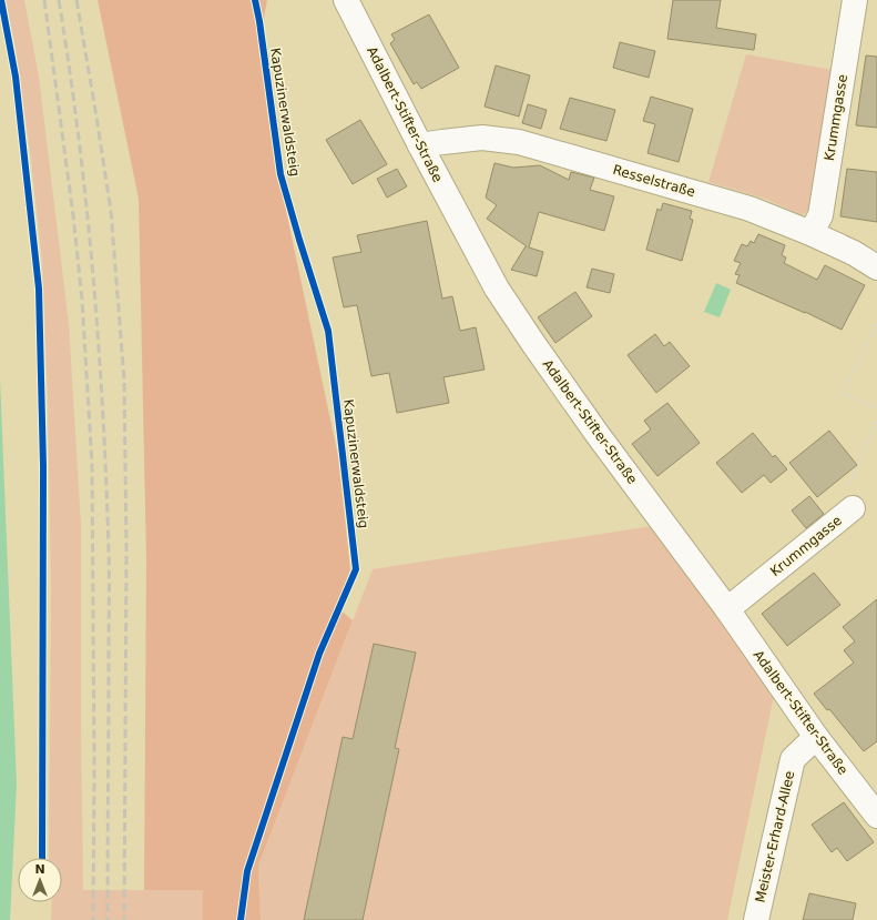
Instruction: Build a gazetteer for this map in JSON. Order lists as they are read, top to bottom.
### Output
{
  "streets": {
    "street": [
      "Adalbert-Stifter-Straße",
      "Krummgasse",
      "Resselstraße",
      "Meister-Erhard-Allee"
    ],
    "cycle path": ["Kapuzinerwaldsteig"]
  },
  "crossings": [
    ["Adalbert-Stifter-Straße", "Krummgasse"],
    ["Adalbert-Stifter-Straße", "Resselstraße"],
    ["Adalbert-Stifter-Straße", "Meister-Erhard-Allee"],
    ["Krummgasse", "Resselstraße"]
  ],
  "north": "top"
}
